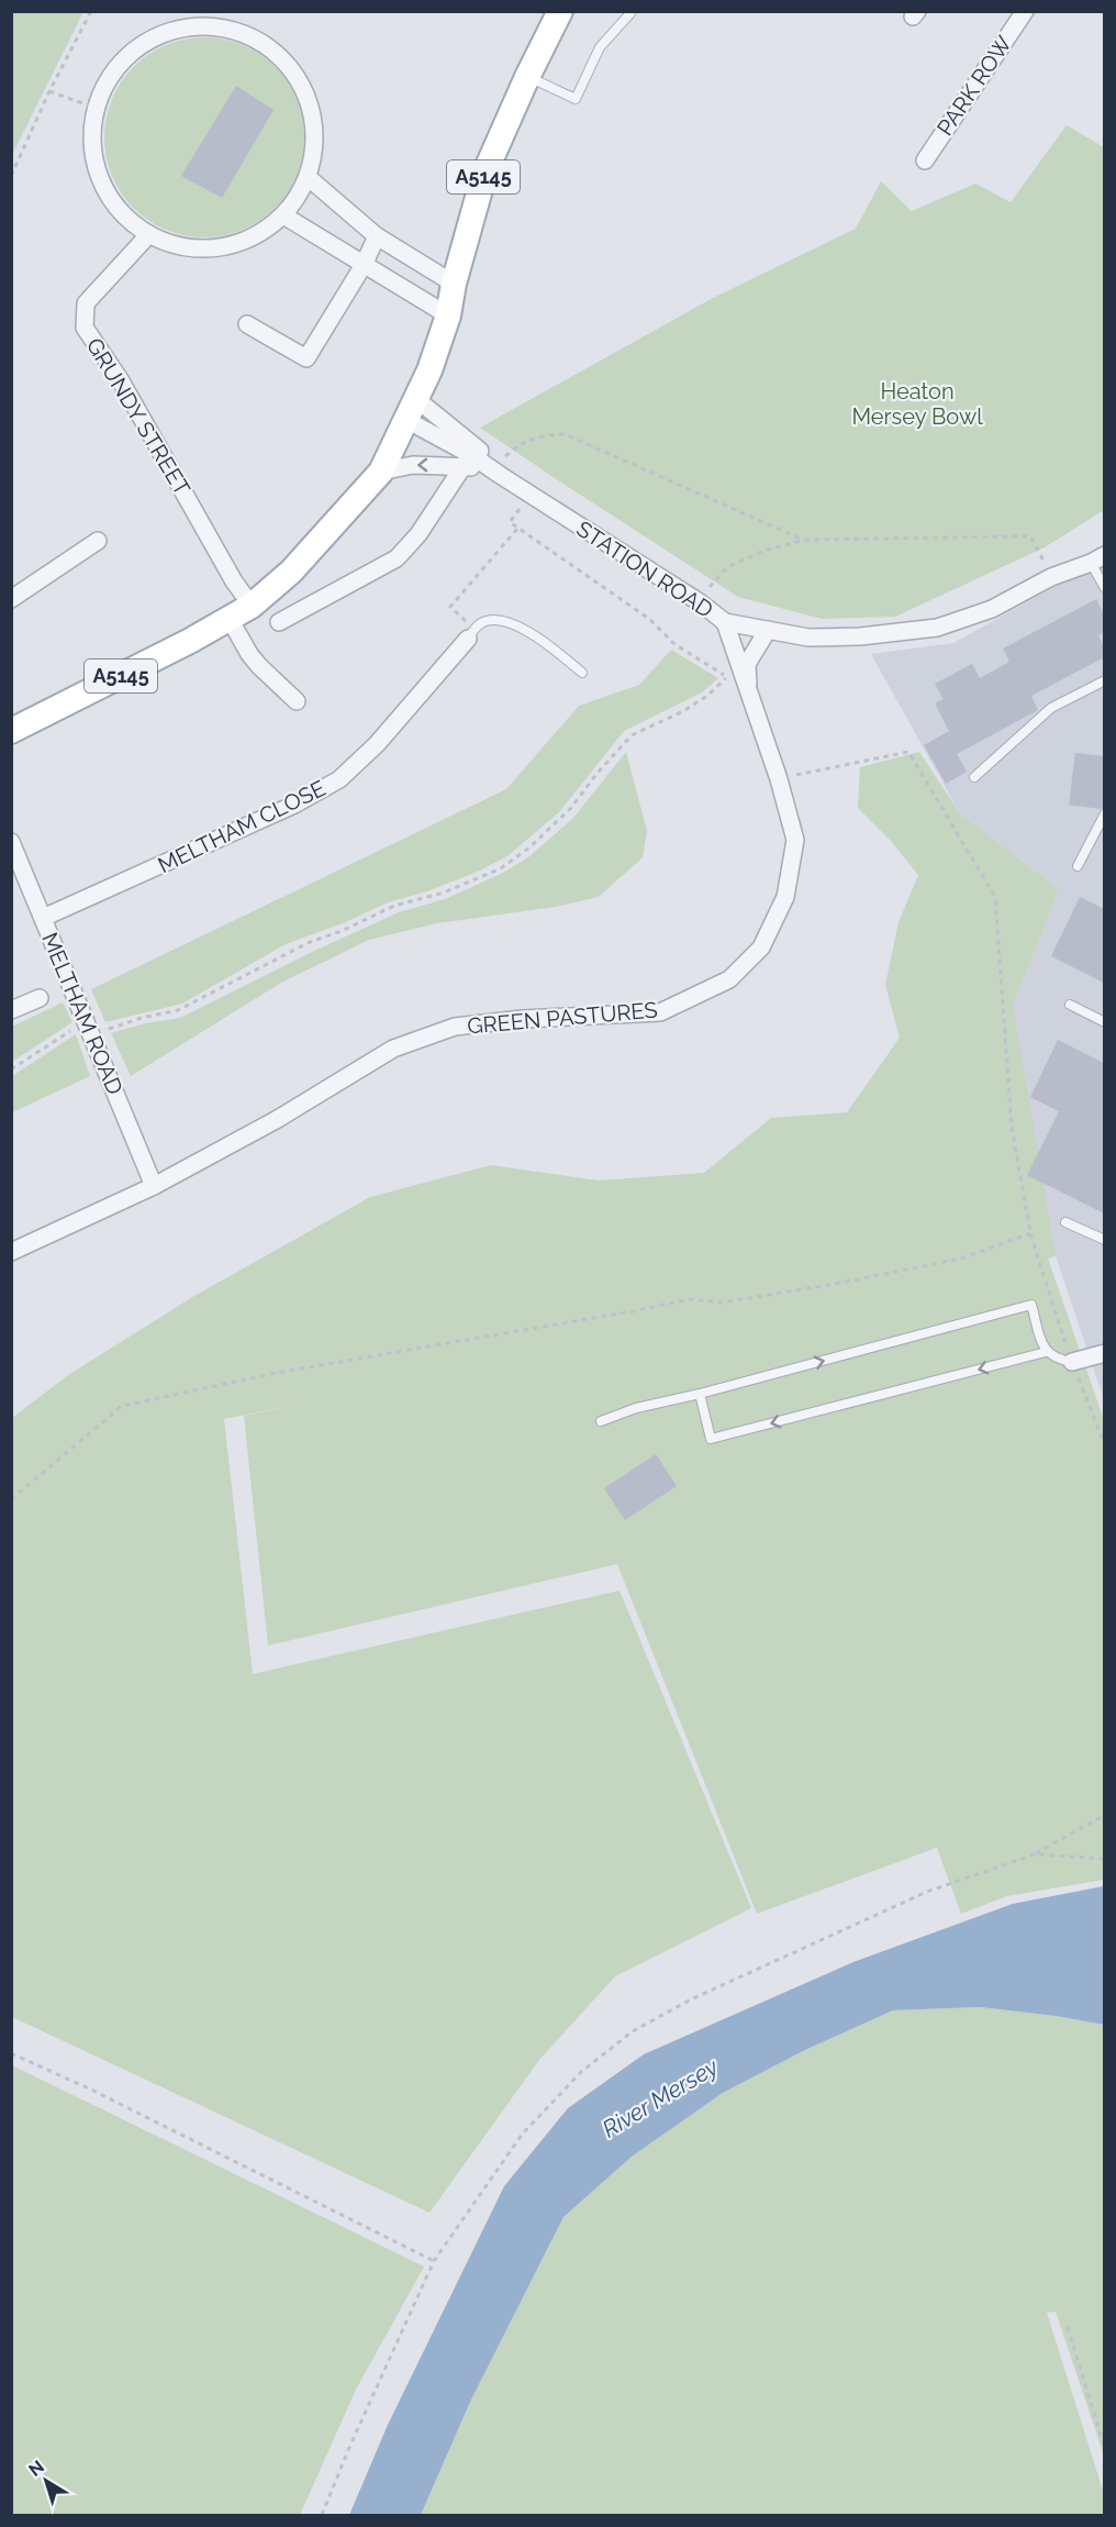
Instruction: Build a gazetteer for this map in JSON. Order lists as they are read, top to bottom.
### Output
{
  "streets": {
    "main road": ["A5145"],
    "street": [
      "PARK ROW",
      "GRUNDY STREET",
      "STATION ROAD",
      "MELTHAM CLOSE",
      "MELTHAM ROAD",
      "GREEN PASTURES"
    ]
  },
  "crossings": [
    ["A5145", "GRUNDY STREET"],
    ["A5145", "STATION ROAD"],
    ["STATION ROAD", "GREEN PASTURES"],
    ["MELTHAM CLOSE", "MELTHAM ROAD"],
    ["MELTHAM ROAD", "GREEN PASTURES"]
  ],
  "water": ["River Mersey"],
  "parks": ["Heaton Mersey Bowl"],
  "north": "top left"
}
